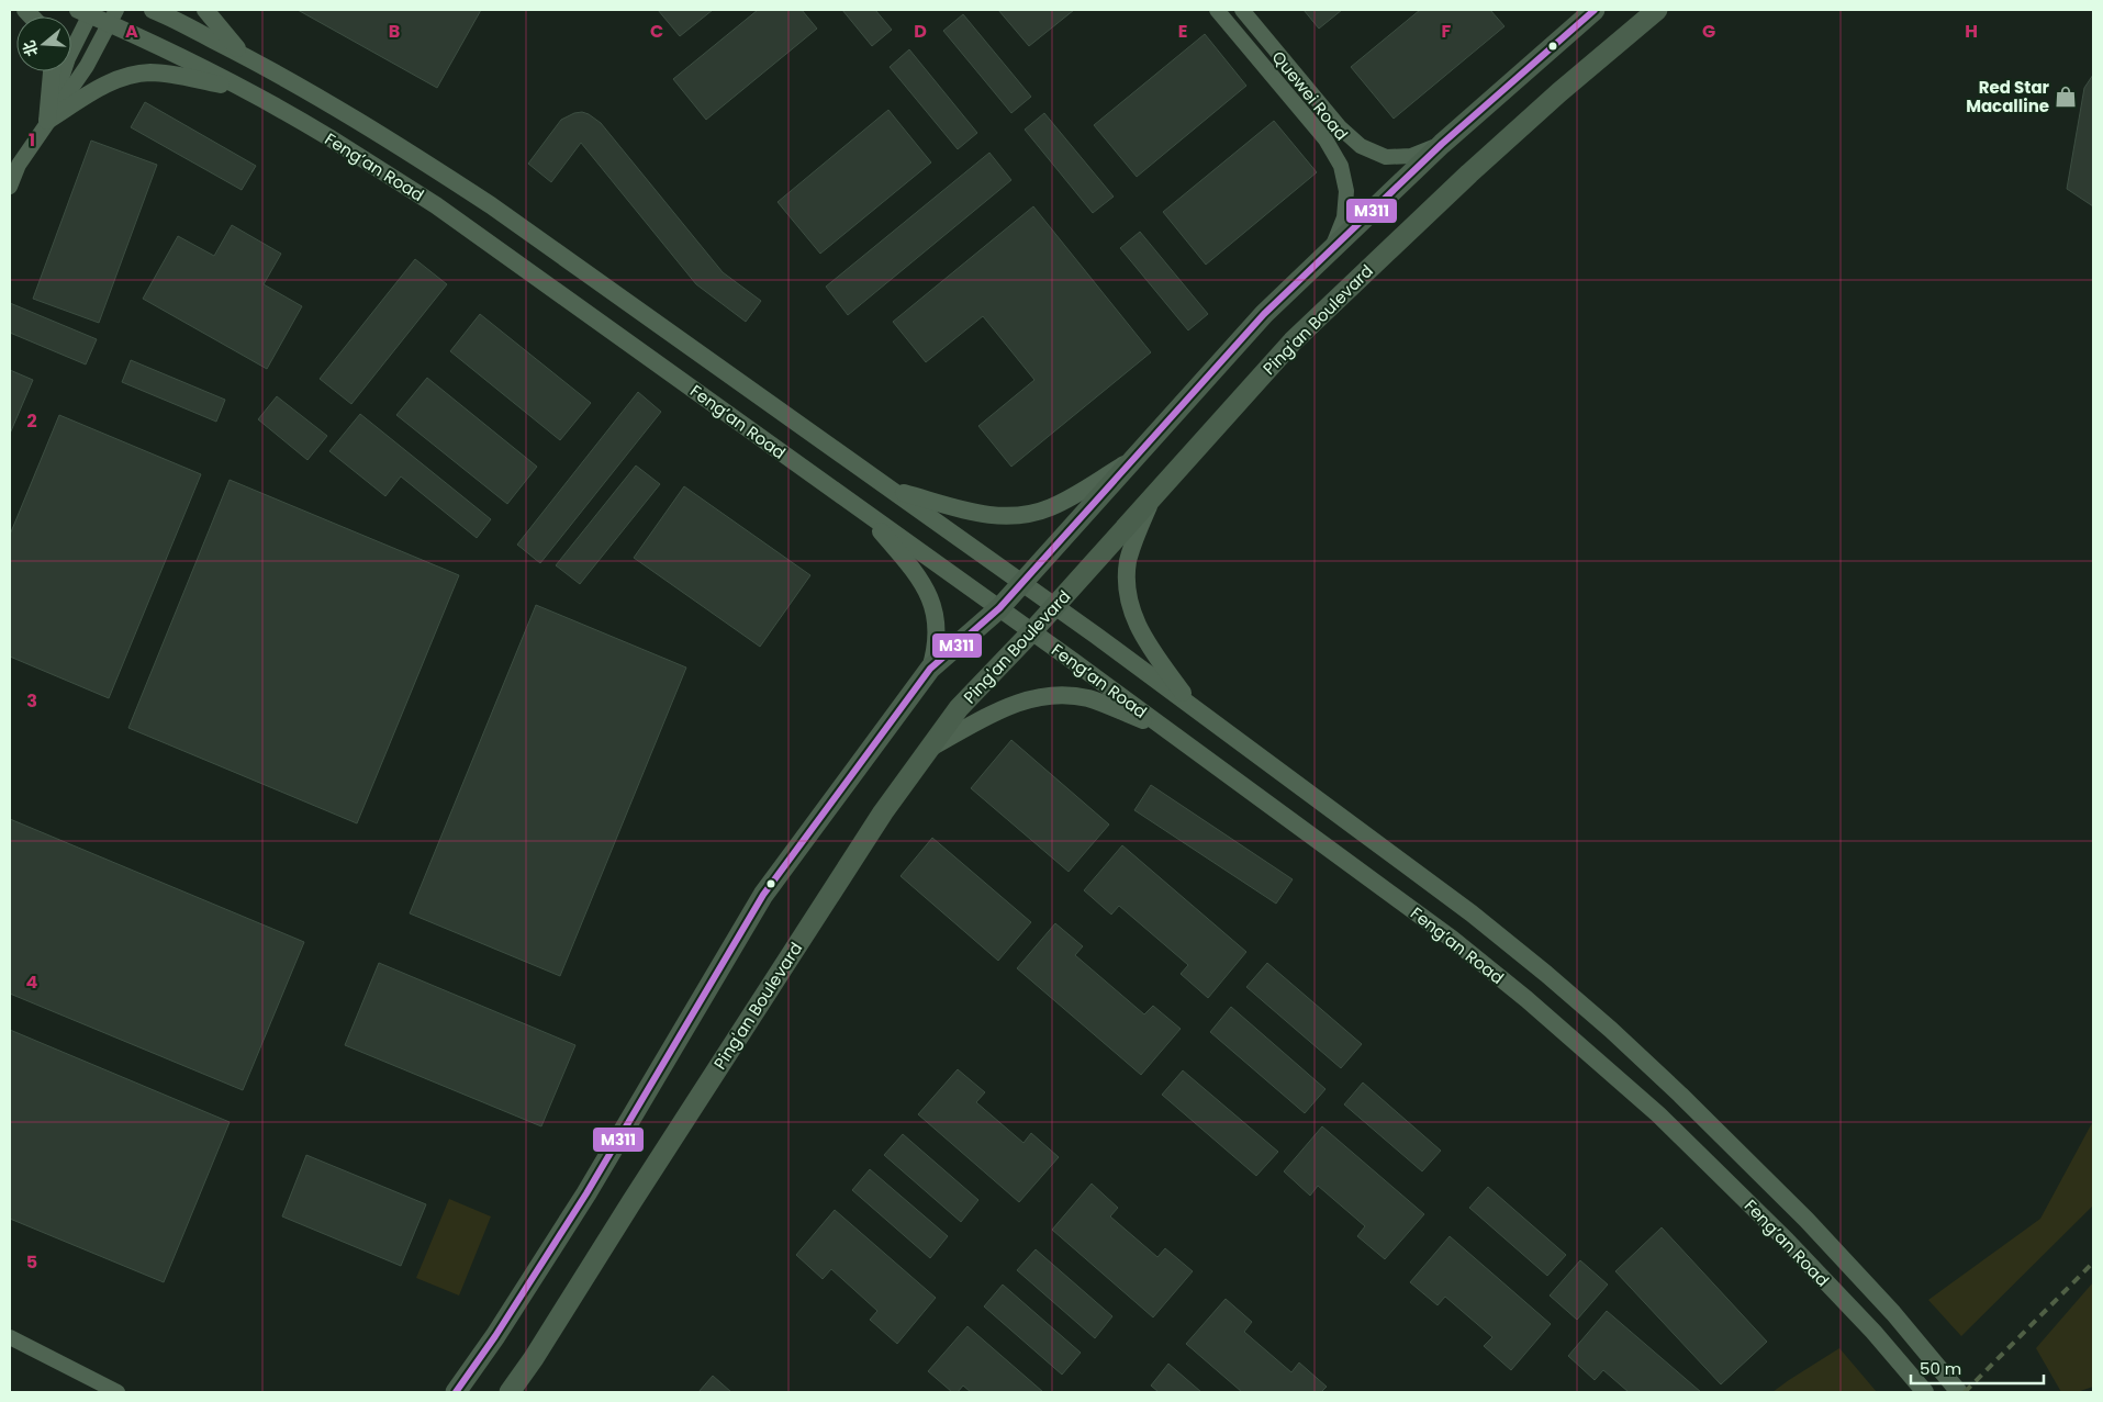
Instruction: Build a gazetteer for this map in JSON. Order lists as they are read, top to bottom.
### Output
{
  "streets": {
    "main road": ["Ping'an Boulevard"],
    "street": ["Quewei Road", "Feng’an Road"]
  },
  "crossings": [
    ["Feng’an Road", "Ping'an Boulevard"]
  ],
  "places": {
    "shop": ["Red Star Macalline"]
  },
  "lines": ["transit line M311"],
  "scale_bar": "50 m",
  "north": "left",
  "grid": {
    "columns": [
      "A",
      "B",
      "C",
      "D",
      "E",
      "F",
      "G",
      "H"
    ],
    "rows": [
      "1",
      "2",
      "3",
      "4",
      "5"
    ]
  }
}
